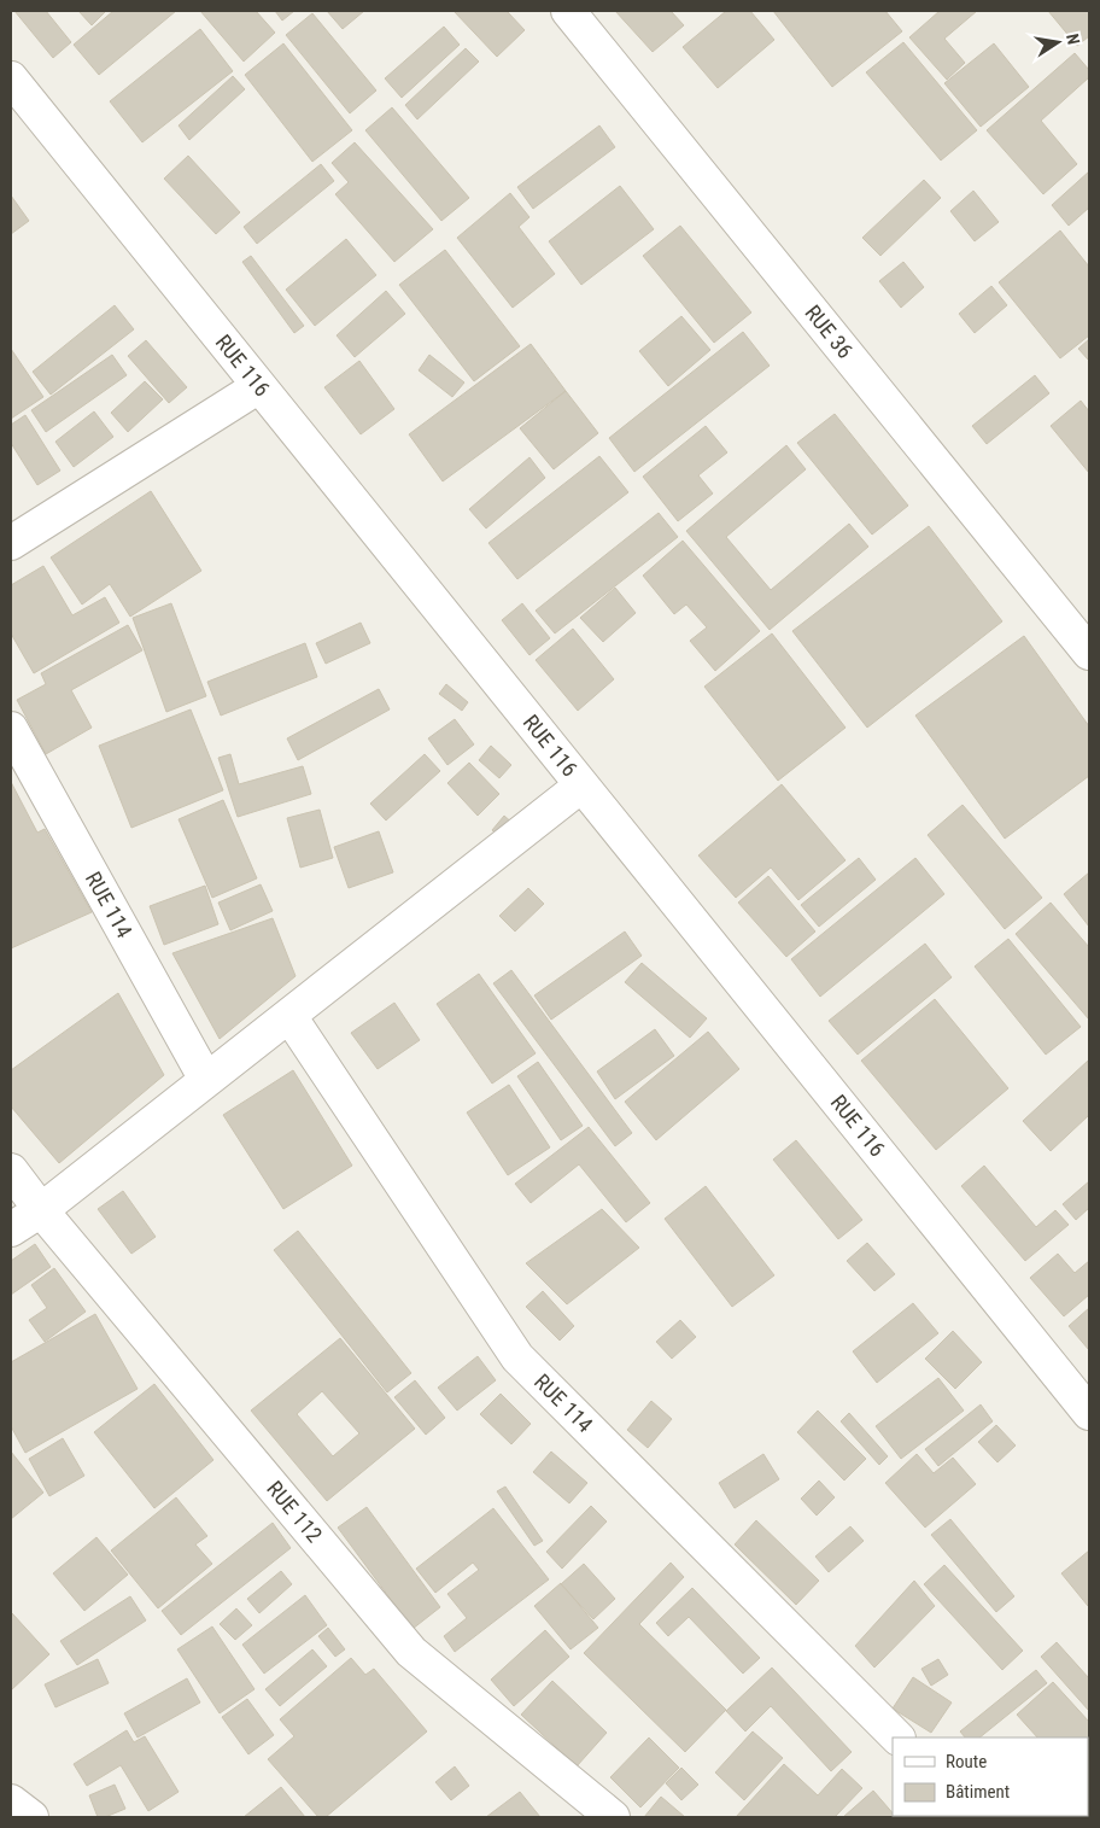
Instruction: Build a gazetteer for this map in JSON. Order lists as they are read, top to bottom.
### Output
{
  "streets": {
    "street": [
      "RUE 36",
      "RUE 116",
      "RUE 114",
      "RUE 112"
    ]
  },
  "legend": ["Route", "Bâtiment"],
  "north": "right"
}
